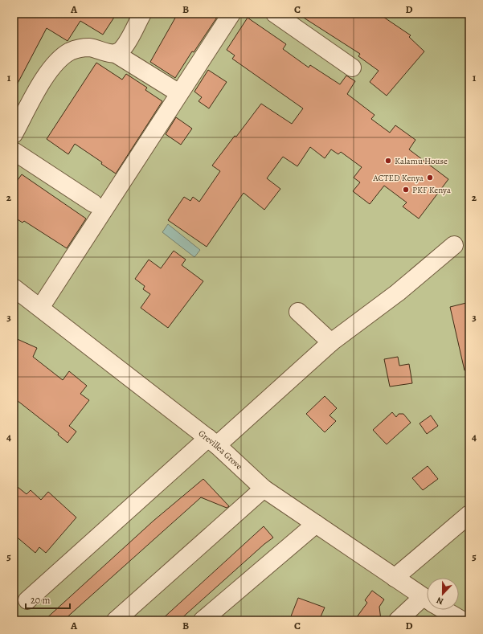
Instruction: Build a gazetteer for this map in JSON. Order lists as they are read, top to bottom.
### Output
{
  "streets": {
    "street": ["Grevillea Grove"]
  },
  "places": ["Kalamu House", "ACTED Kenya", "PKF Kenya"],
  "scale_bar": "20 m",
  "north": "bottom",
  "grid": {
    "columns": [
      "A",
      "B",
      "C",
      "D"
    ],
    "rows": [
      "1",
      "2",
      "3",
      "4",
      "5"
    ]
  }
}
